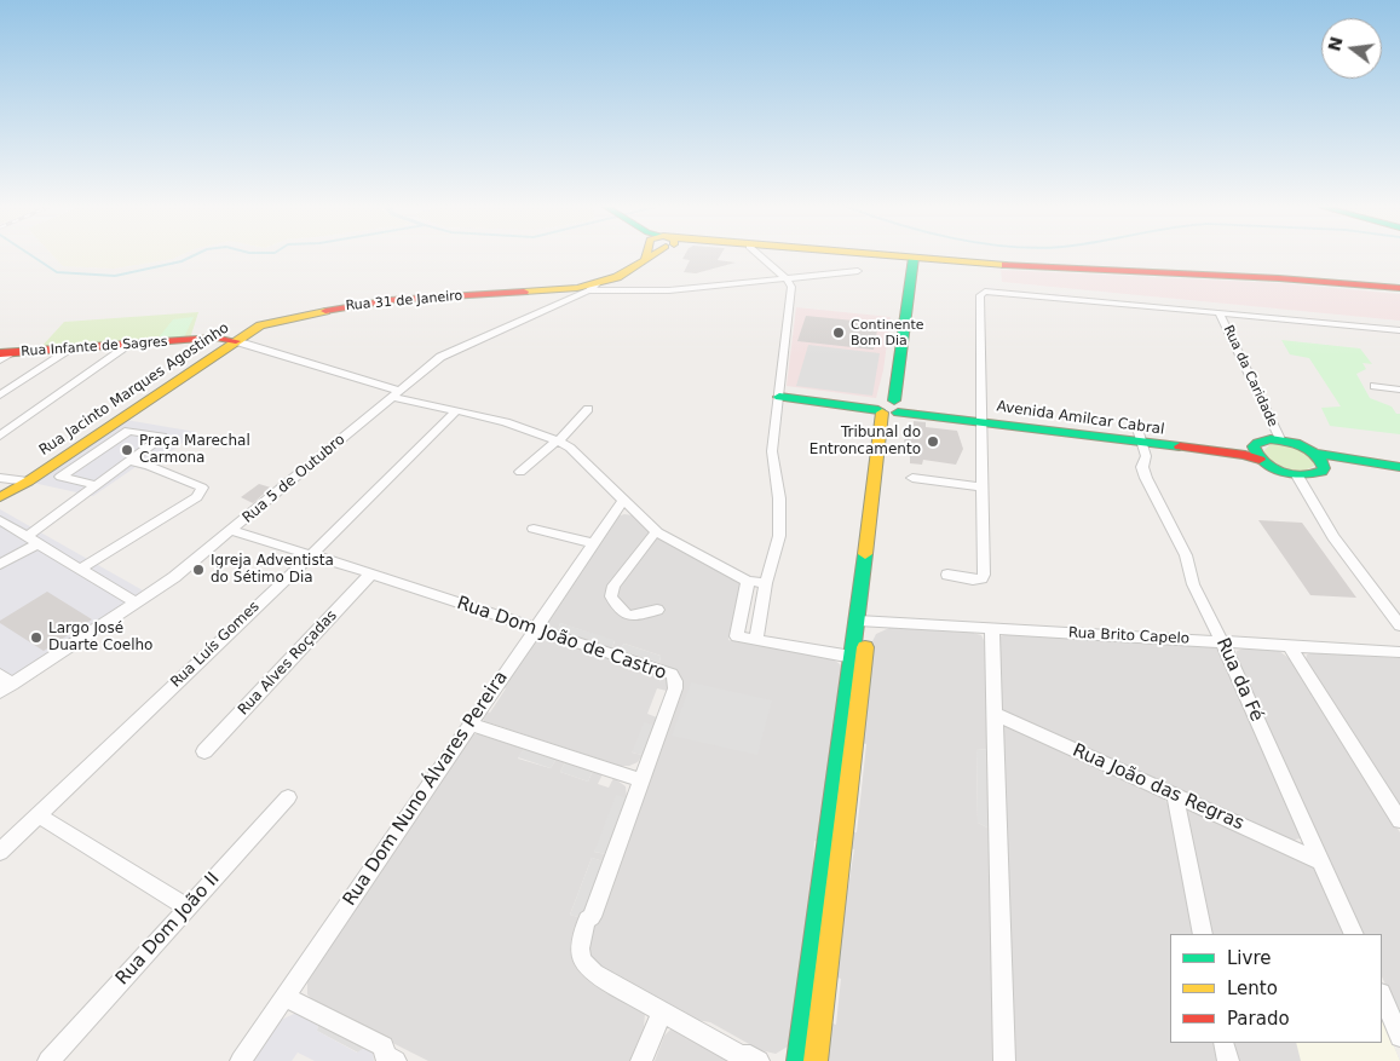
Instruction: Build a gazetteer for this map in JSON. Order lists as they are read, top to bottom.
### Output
{
  "streets": {
    "main road": [
      "Rua 31 de Janeiro",
      "Rua Infante de Sagres",
      "Rua Jacinto Marques Agostinho",
      "Avenida Amilcar Cabral"
    ],
    "street": [
      "Rua da Caridade",
      "Rua 5 de Outubro",
      "Rua Brito Capelo",
      "Rua Dom João de Castro",
      "Rua Luís Gomes",
      "Rua Alves Roçadas",
      "Rua da Fé",
      "Rua João das Regras",
      "Rua Dom Nuno Álvares Pereira",
      "Rua Dom João II"
    ]
  },
  "crossings": [
    ["Rua 31 de Janeiro", "Rua Infante de Sagres"],
    ["Rua 31 de Janeiro", "Rua Jacinto Marques Agostinho"],
    ["Rua 31 de Janeiro", "Rua 5 de Outubro"],
    ["Rua Infante de Sagres", "Rua Jacinto Marques Agostinho"],
    ["Rua Infante de Sagres", "Rua 5 de Outubro"],
    ["Rua Infante de Sagres", "Rua Luís Gomes"],
    ["Rua Infante de Sagres", "Rua Dom Nuno Álvares Pereira"],
    ["Avenida Amilcar Cabral", "Rua da Fé"],
    ["Rua 5 de Outubro", "Rua Dom João de Castro"],
    ["Rua Brito Capelo", "Rua da Fé"],
    ["Rua Dom João de Castro", "Rua Luís Gomes"],
    ["Rua Dom João de Castro", "Rua Alves Roçadas"],
    ["Rua Dom João de Castro", "Rua Dom Nuno Álvares Pereira"],
    ["Rua da Fé", "Rua João das Regras"]
  ],
  "places": [
    "Continente Bom Dia",
    "Tribunal do Entroncamento",
    "Praça Marechal Carmona",
    "Igreja Adventista do Sétimo Dia",
    "Largo José Duarte Coelho"
  ],
  "legend": ["Livre", "Lento", "Parado"],
  "north": "left"
}
